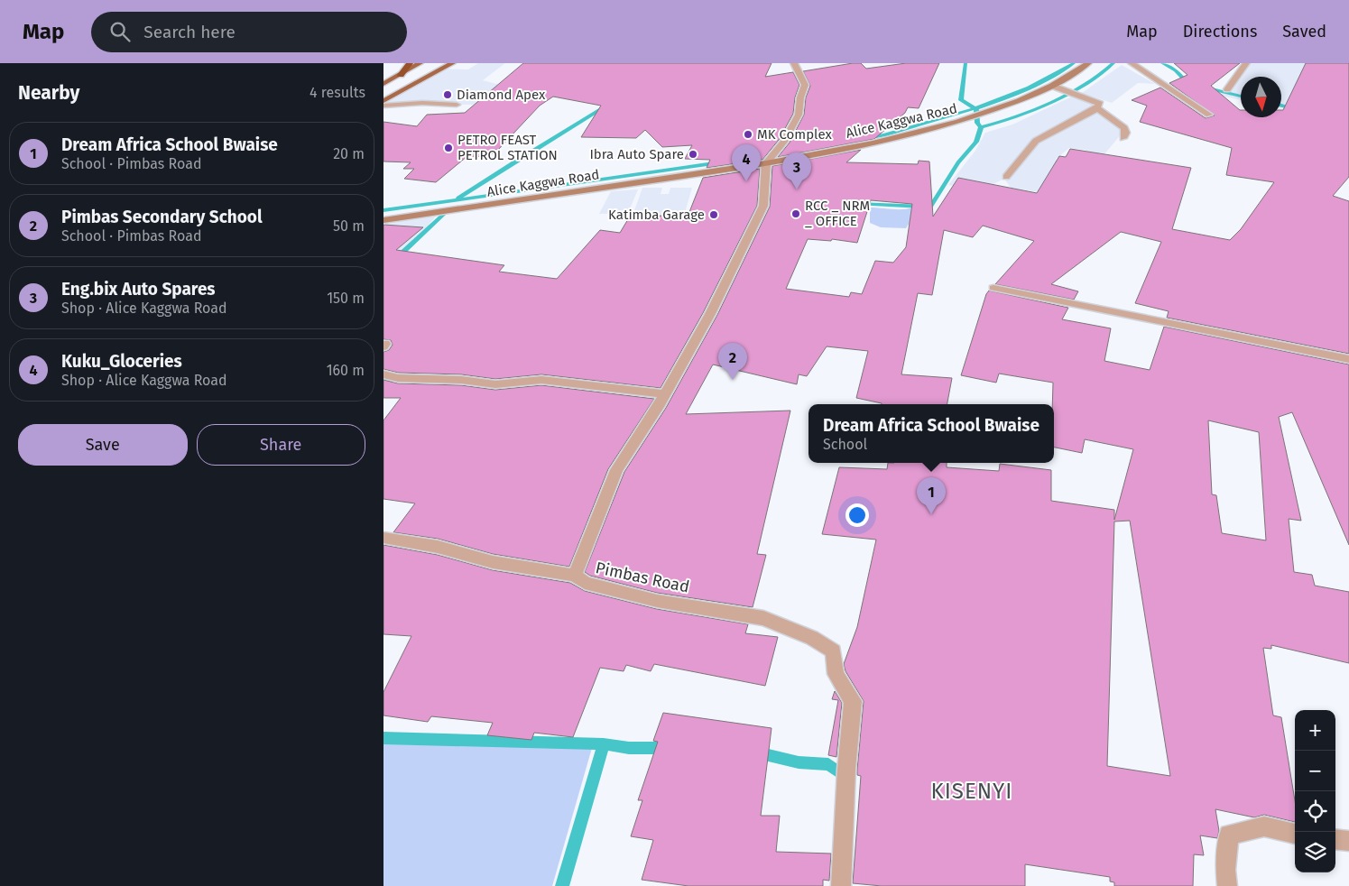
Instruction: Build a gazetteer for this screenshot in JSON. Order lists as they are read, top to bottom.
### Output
{
  "streets": {
    "street": ["Alice Kaggwa Road", "Pimbas Road"]
  },
  "crossings": [
    ["Alice Kaggwa Road", "Pimbas Road"]
  ],
  "districts": ["KISENYI"],
  "places": [
    "Diamond Apex",
    "MK Complex",
    "PETRO FEAST PETROL STATION",
    "Ibra Auto Spare",
    "RCC _ NRM _ OFFICE",
    "Katimba Garage"
  ],
  "north": "bottom",
  "page": {
    "header": "Map",
    "search": "Search here",
    "nav": ["Map", "Directions", "Saved"],
    "heading": ["Nearby", "4 results"],
    "list": [
      {
        "mark": "1",
        "name": "Dream Africa School Bwaise",
        "note": "School · Pimbas Road",
        "value": "20 m"
      },
      {
        "mark": "2",
        "name": "Pimbas Secondary School",
        "note": "School · Pimbas Road",
        "value": "50 m"
      },
      {
        "mark": "3",
        "name": "Eng.bix Auto Spares",
        "note": "Shop · Alice Kaggwa Road",
        "value": "150 m"
      },
      {
        "mark": "4",
        "name": "Kuku_Gloceries",
        "note": "Shop · Alice Kaggwa Road",
        "value": "160 m"
      }
    ],
    "pins": [
      "4",
      "3",
      "2",
      "1"
    ],
    "popup": ["Dream Africa School Bwaise", "School"],
    "buttons": ["Save", "Share"],
    "map_buttons": ["+", "−"]
  }
}
